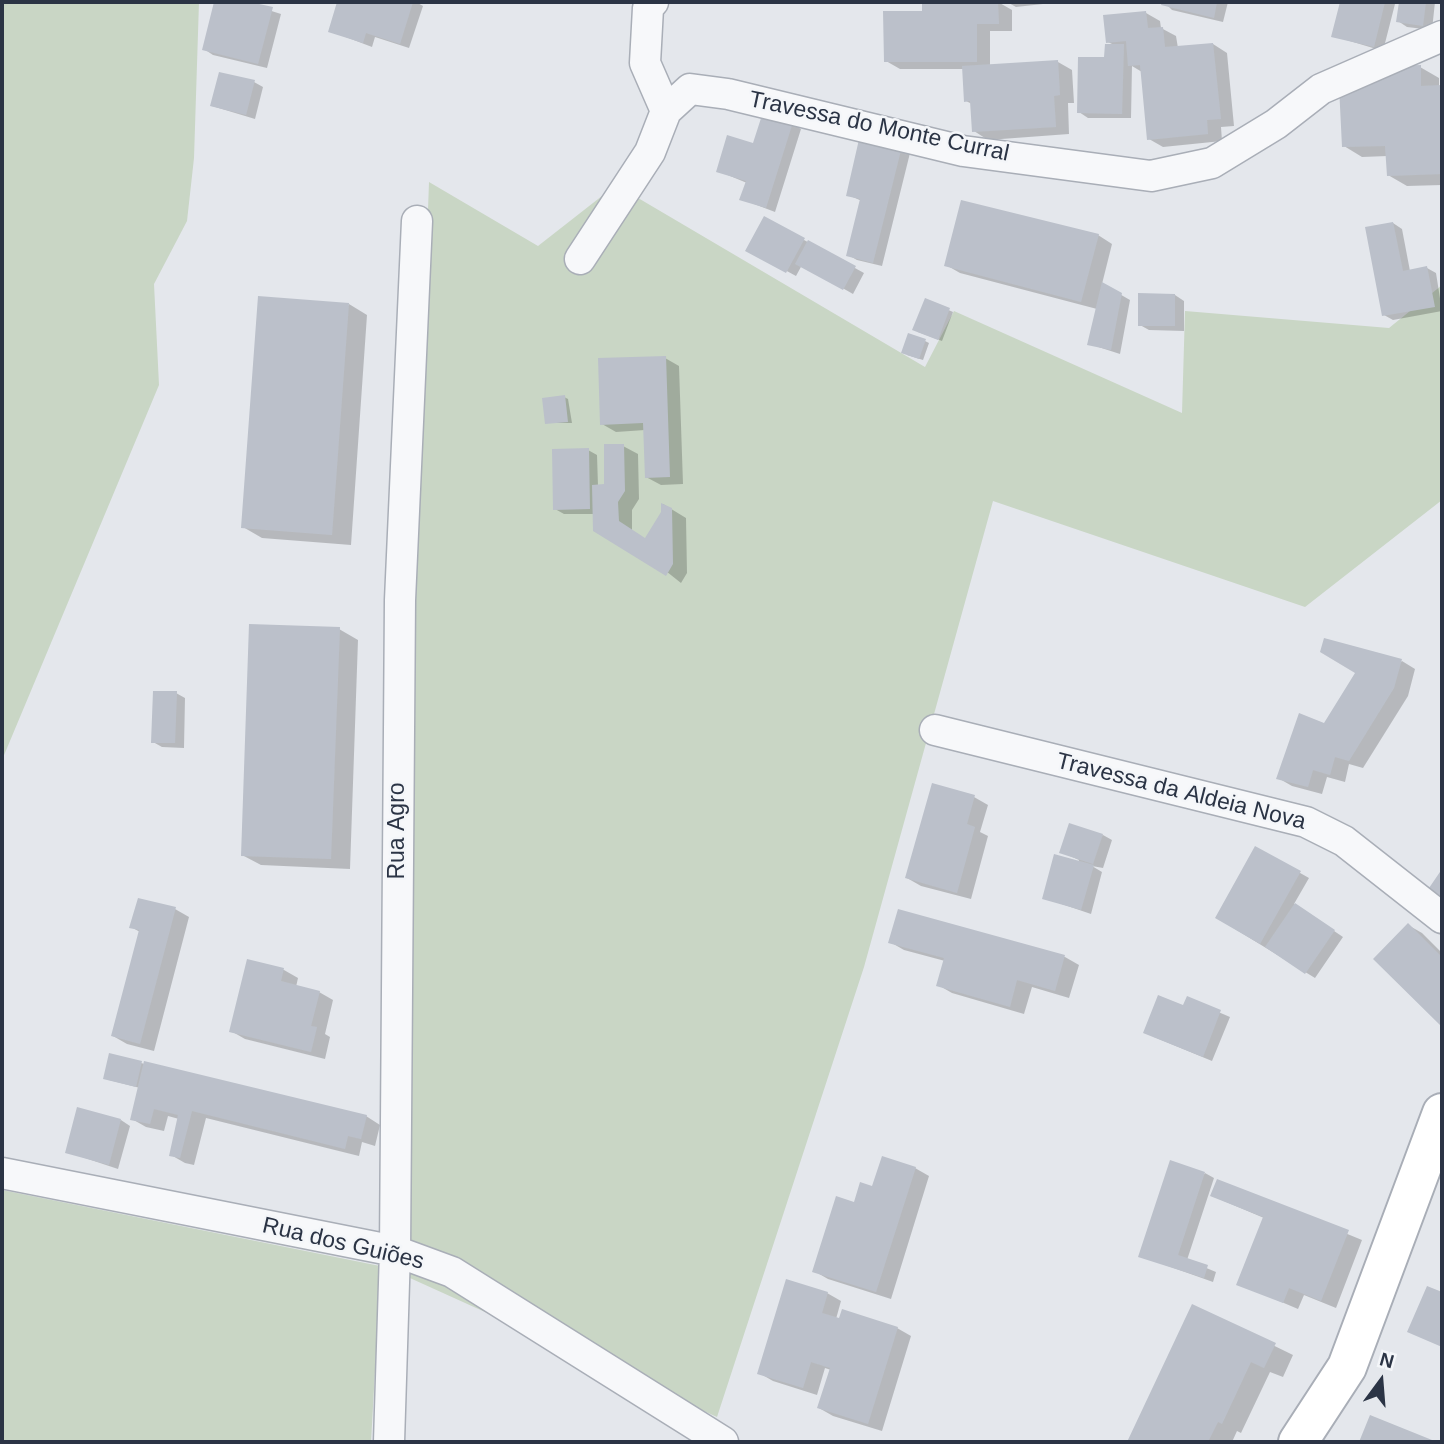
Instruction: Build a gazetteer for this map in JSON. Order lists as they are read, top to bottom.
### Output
{
  "streets": {
    "street": [
      "Travessa do Monte Curral",
      "Travessa da Aldeia Nova",
      "Rua Agro",
      "Rua dos Guiões"
    ]
  },
  "crossings": [
    ["Rua Agro", "Rua dos Guiões"]
  ],
  "north": "top"
}
